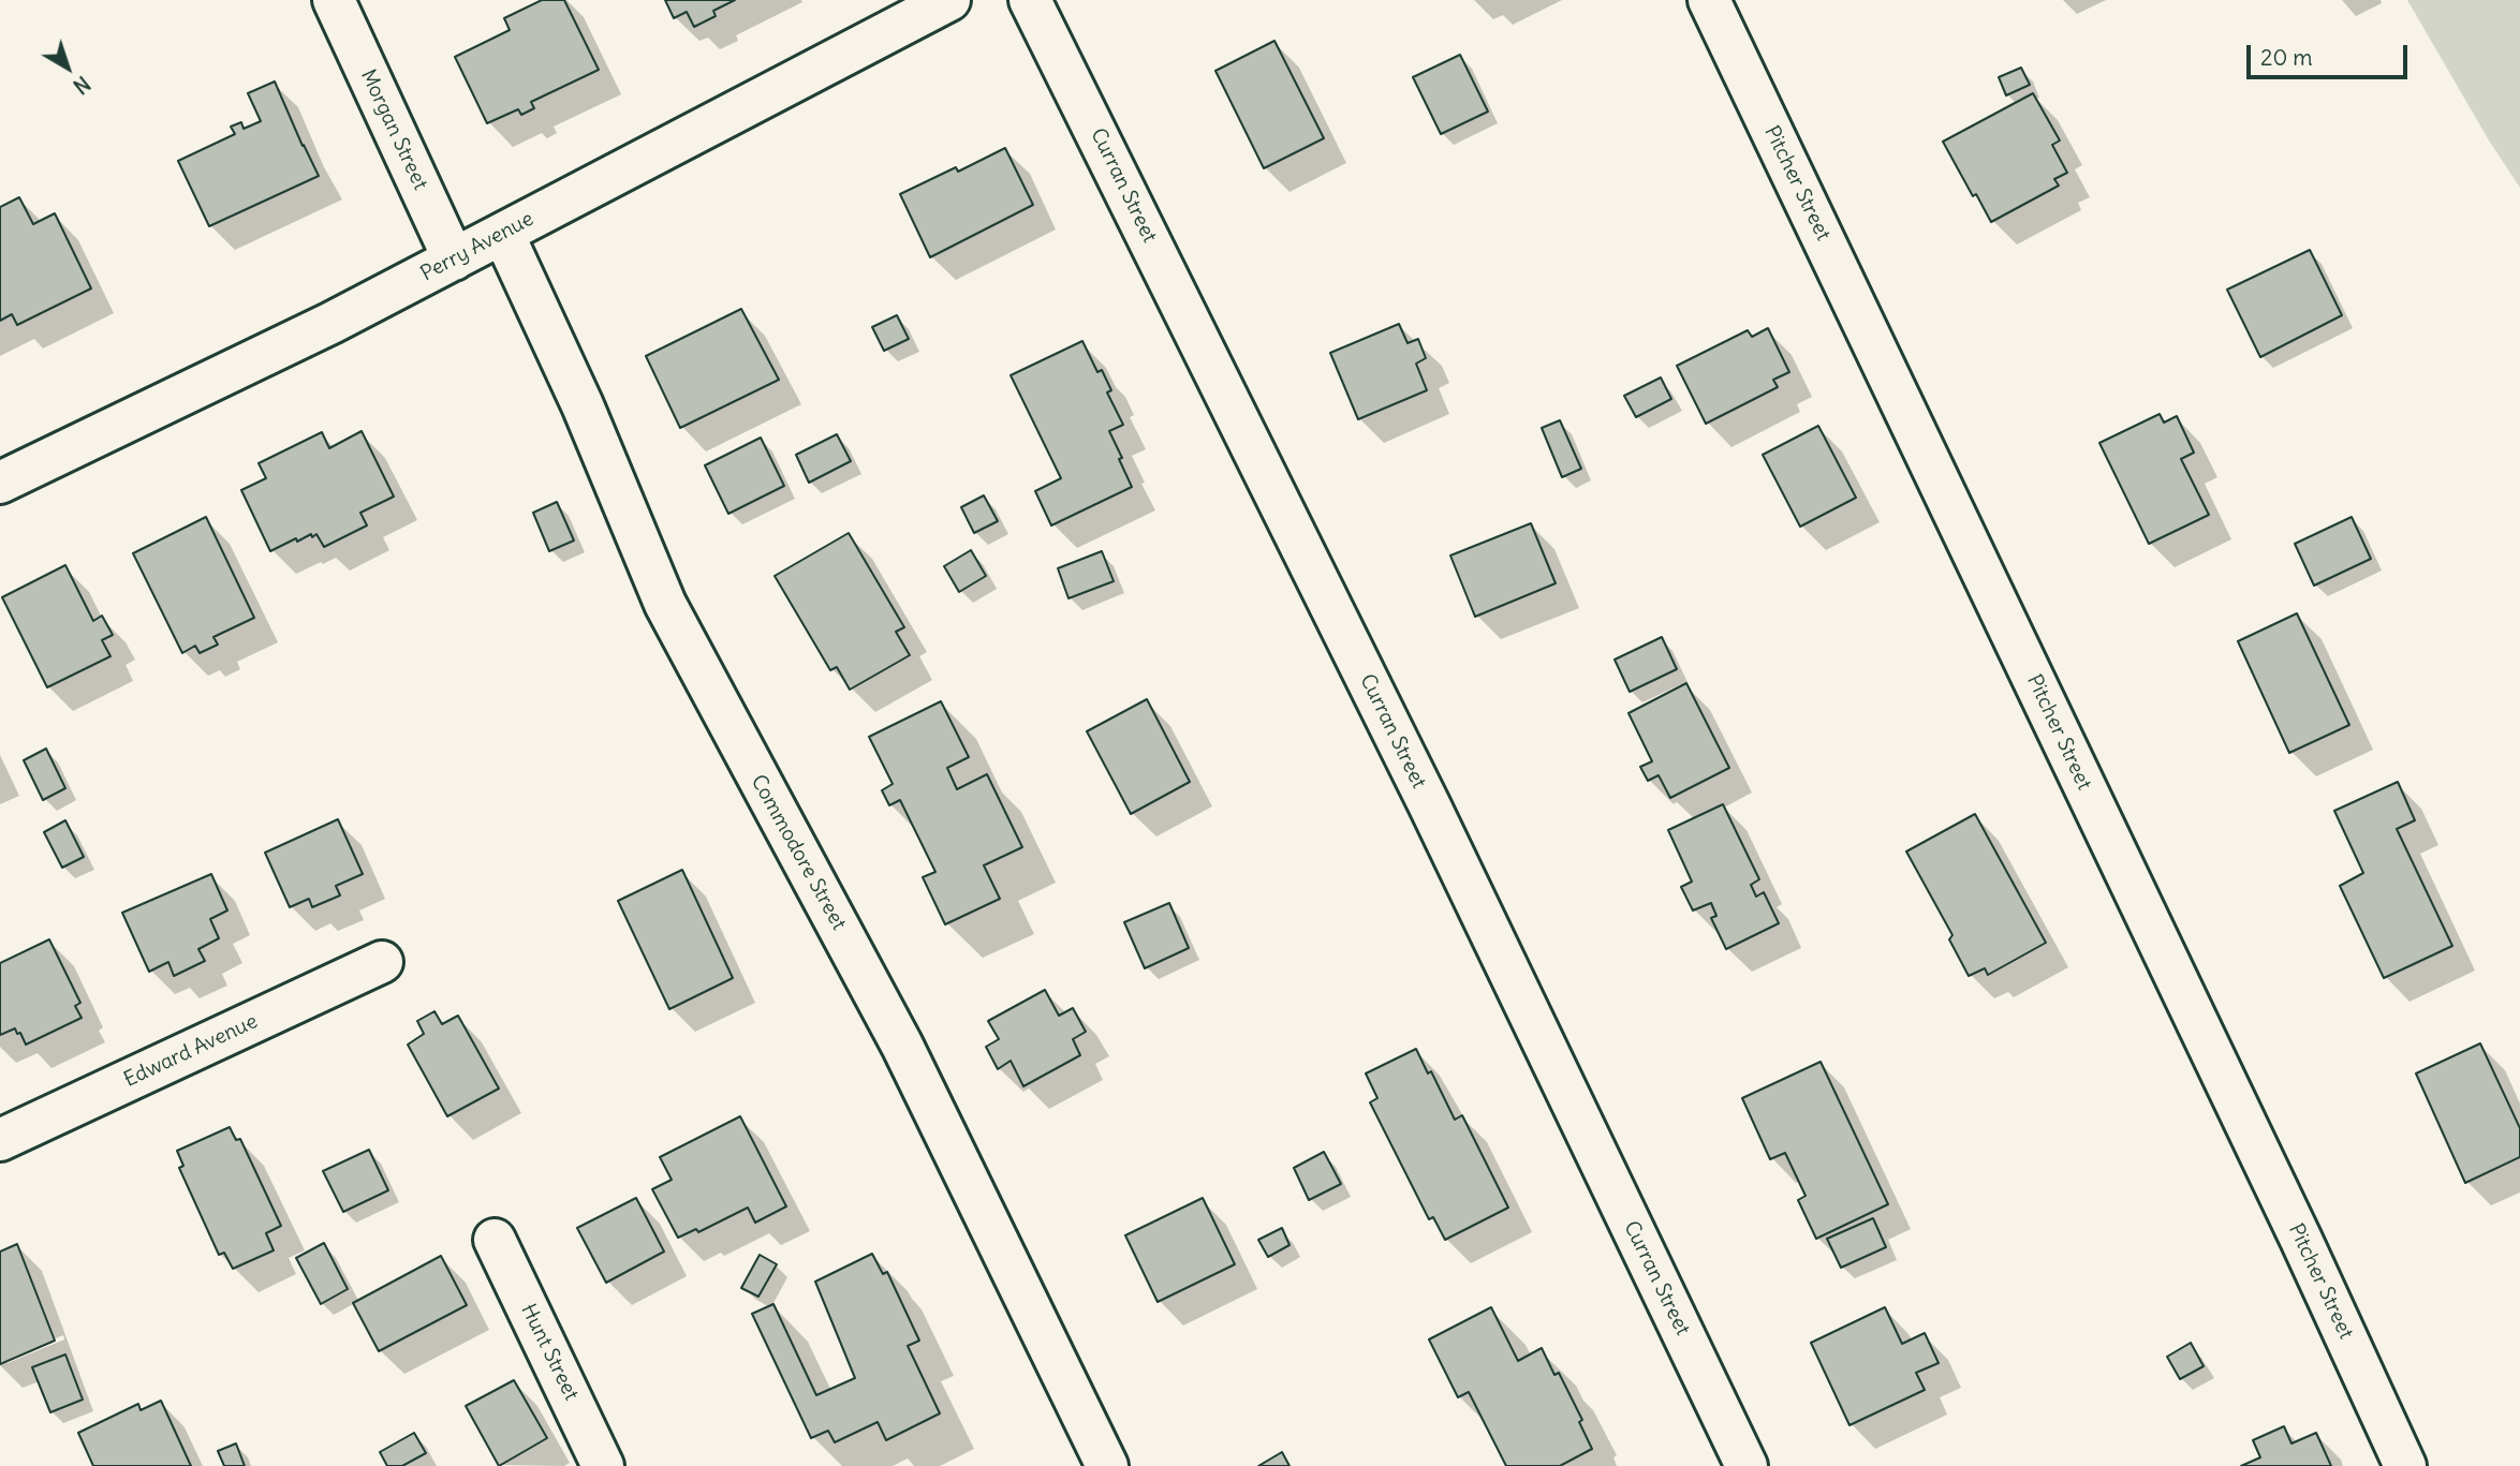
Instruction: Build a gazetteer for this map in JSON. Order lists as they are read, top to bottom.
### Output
{
  "streets": {
    "street": [
      "Morgan Street",
      "Pitcher Street",
      "Curran Street",
      "Perry Avenue",
      "Commodore Street",
      "Edward Avenue",
      "Hunt Street"
    ]
  },
  "crossings": [
    ["Morgan Street", "Perry Avenue"],
    ["Perry Avenue", "Commodore Street"]
  ],
  "scale_bar": "20 m",
  "north": "bottom right"
}
